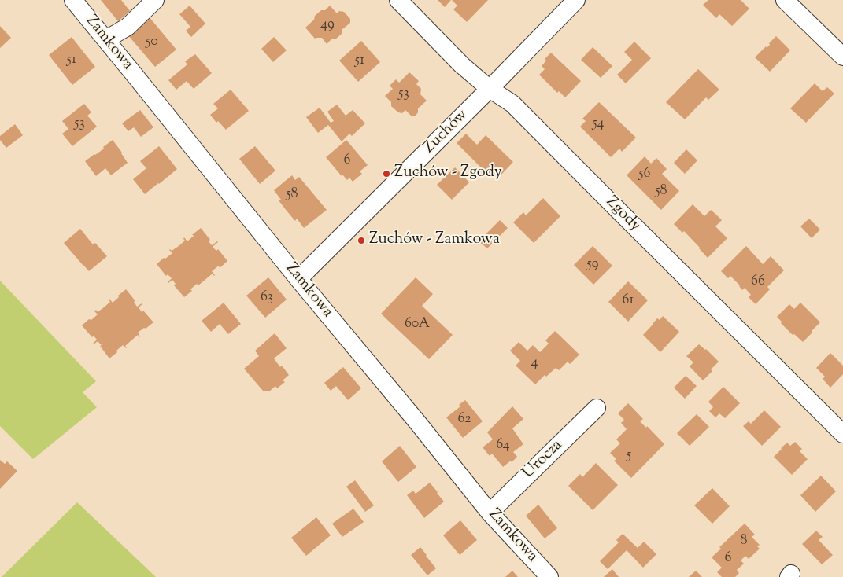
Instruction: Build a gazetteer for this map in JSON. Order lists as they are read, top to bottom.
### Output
{
  "streets": {
    "street": [
      "Zamkowa",
      "Zuchów",
      "Zgody",
      "Urocza"
    ]
  },
  "crossings": [
    ["Zamkowa", "Zuchów"],
    ["Zamkowa", "Urocza"],
    ["Zuchów", "Zgody"]
  ],
  "places": ["Zuchów - Zgody", "Zuchów - Zamkowa"],
  "house_numbers": [
    "49",
    "50",
    "51",
    "51",
    "53",
    "53",
    "54",
    "6",
    "56",
    "58",
    "58",
    "59",
    "66",
    "63",
    "61",
    "60A",
    "4",
    "62",
    "64",
    "5",
    "8",
    "6"
  ]
}
